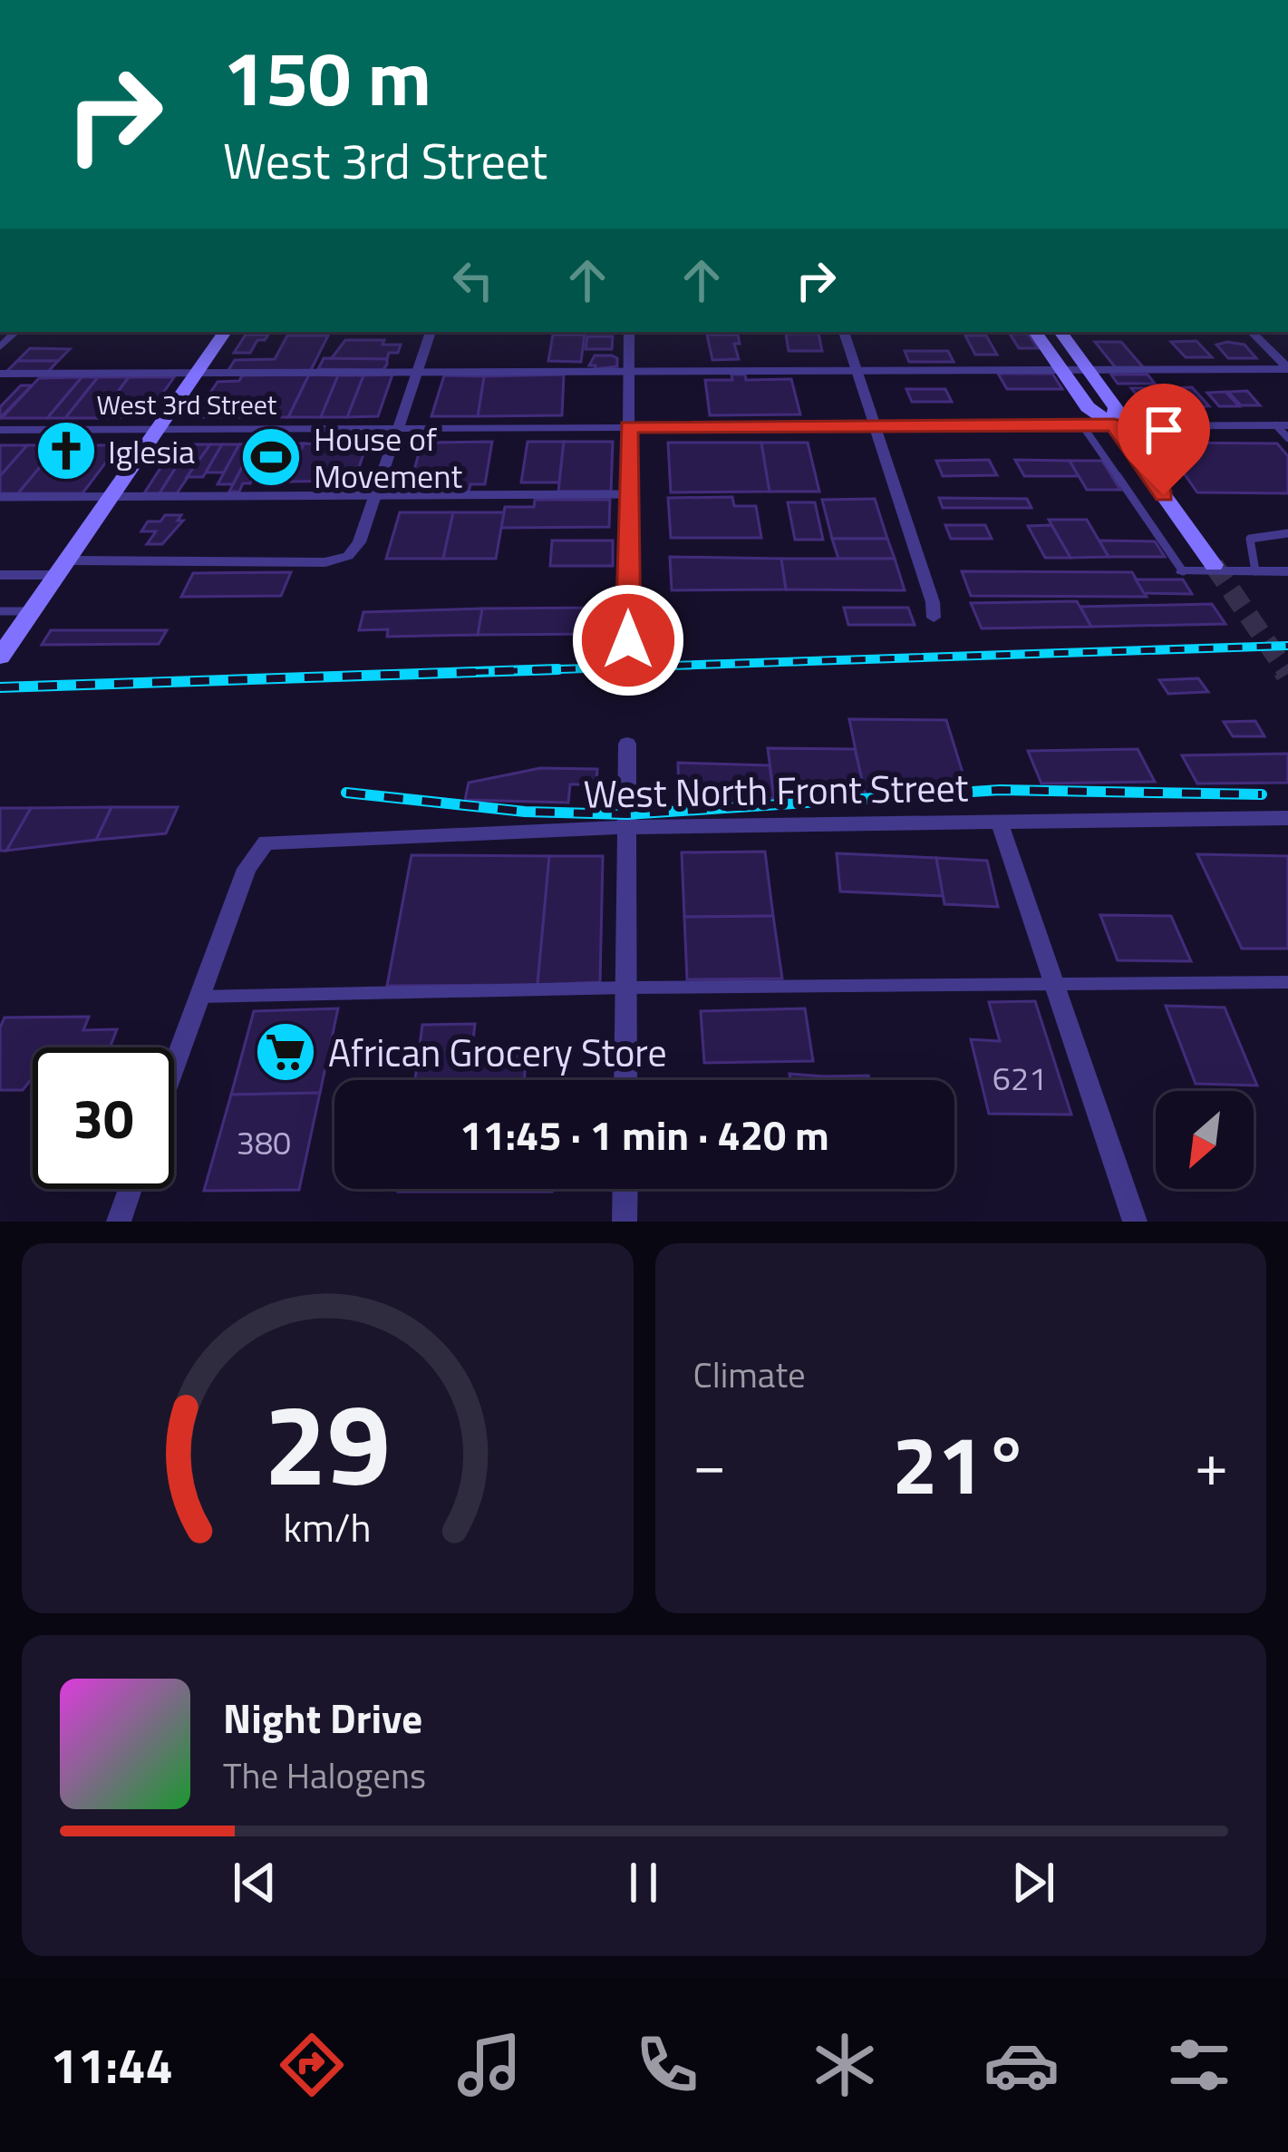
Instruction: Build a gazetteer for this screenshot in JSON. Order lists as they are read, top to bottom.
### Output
{
  "streets": {
    "street": ["West 3rd Street", "West North Front Street"]
  },
  "places": {
    "church": ["Iglesia"],
    "sports": ["House of Movement"],
    "supermarket": ["African Grocery Store"]
  },
  "house_numbers": ["621", "380"],
  "north": "bottom left",
  "page": {
    "turn": ["150 m", "West 3rd Street"],
    "limit": "30",
    "trip": "11:45 · 1 min · 420 m",
    "tile": "Climate",
    "heat": ["−", "21°", "+"],
    "song": ["Night Drive", "The Halogens"],
    "tabs": "11:44",
    "gauge": ["29", "km/h"]
  }
}
